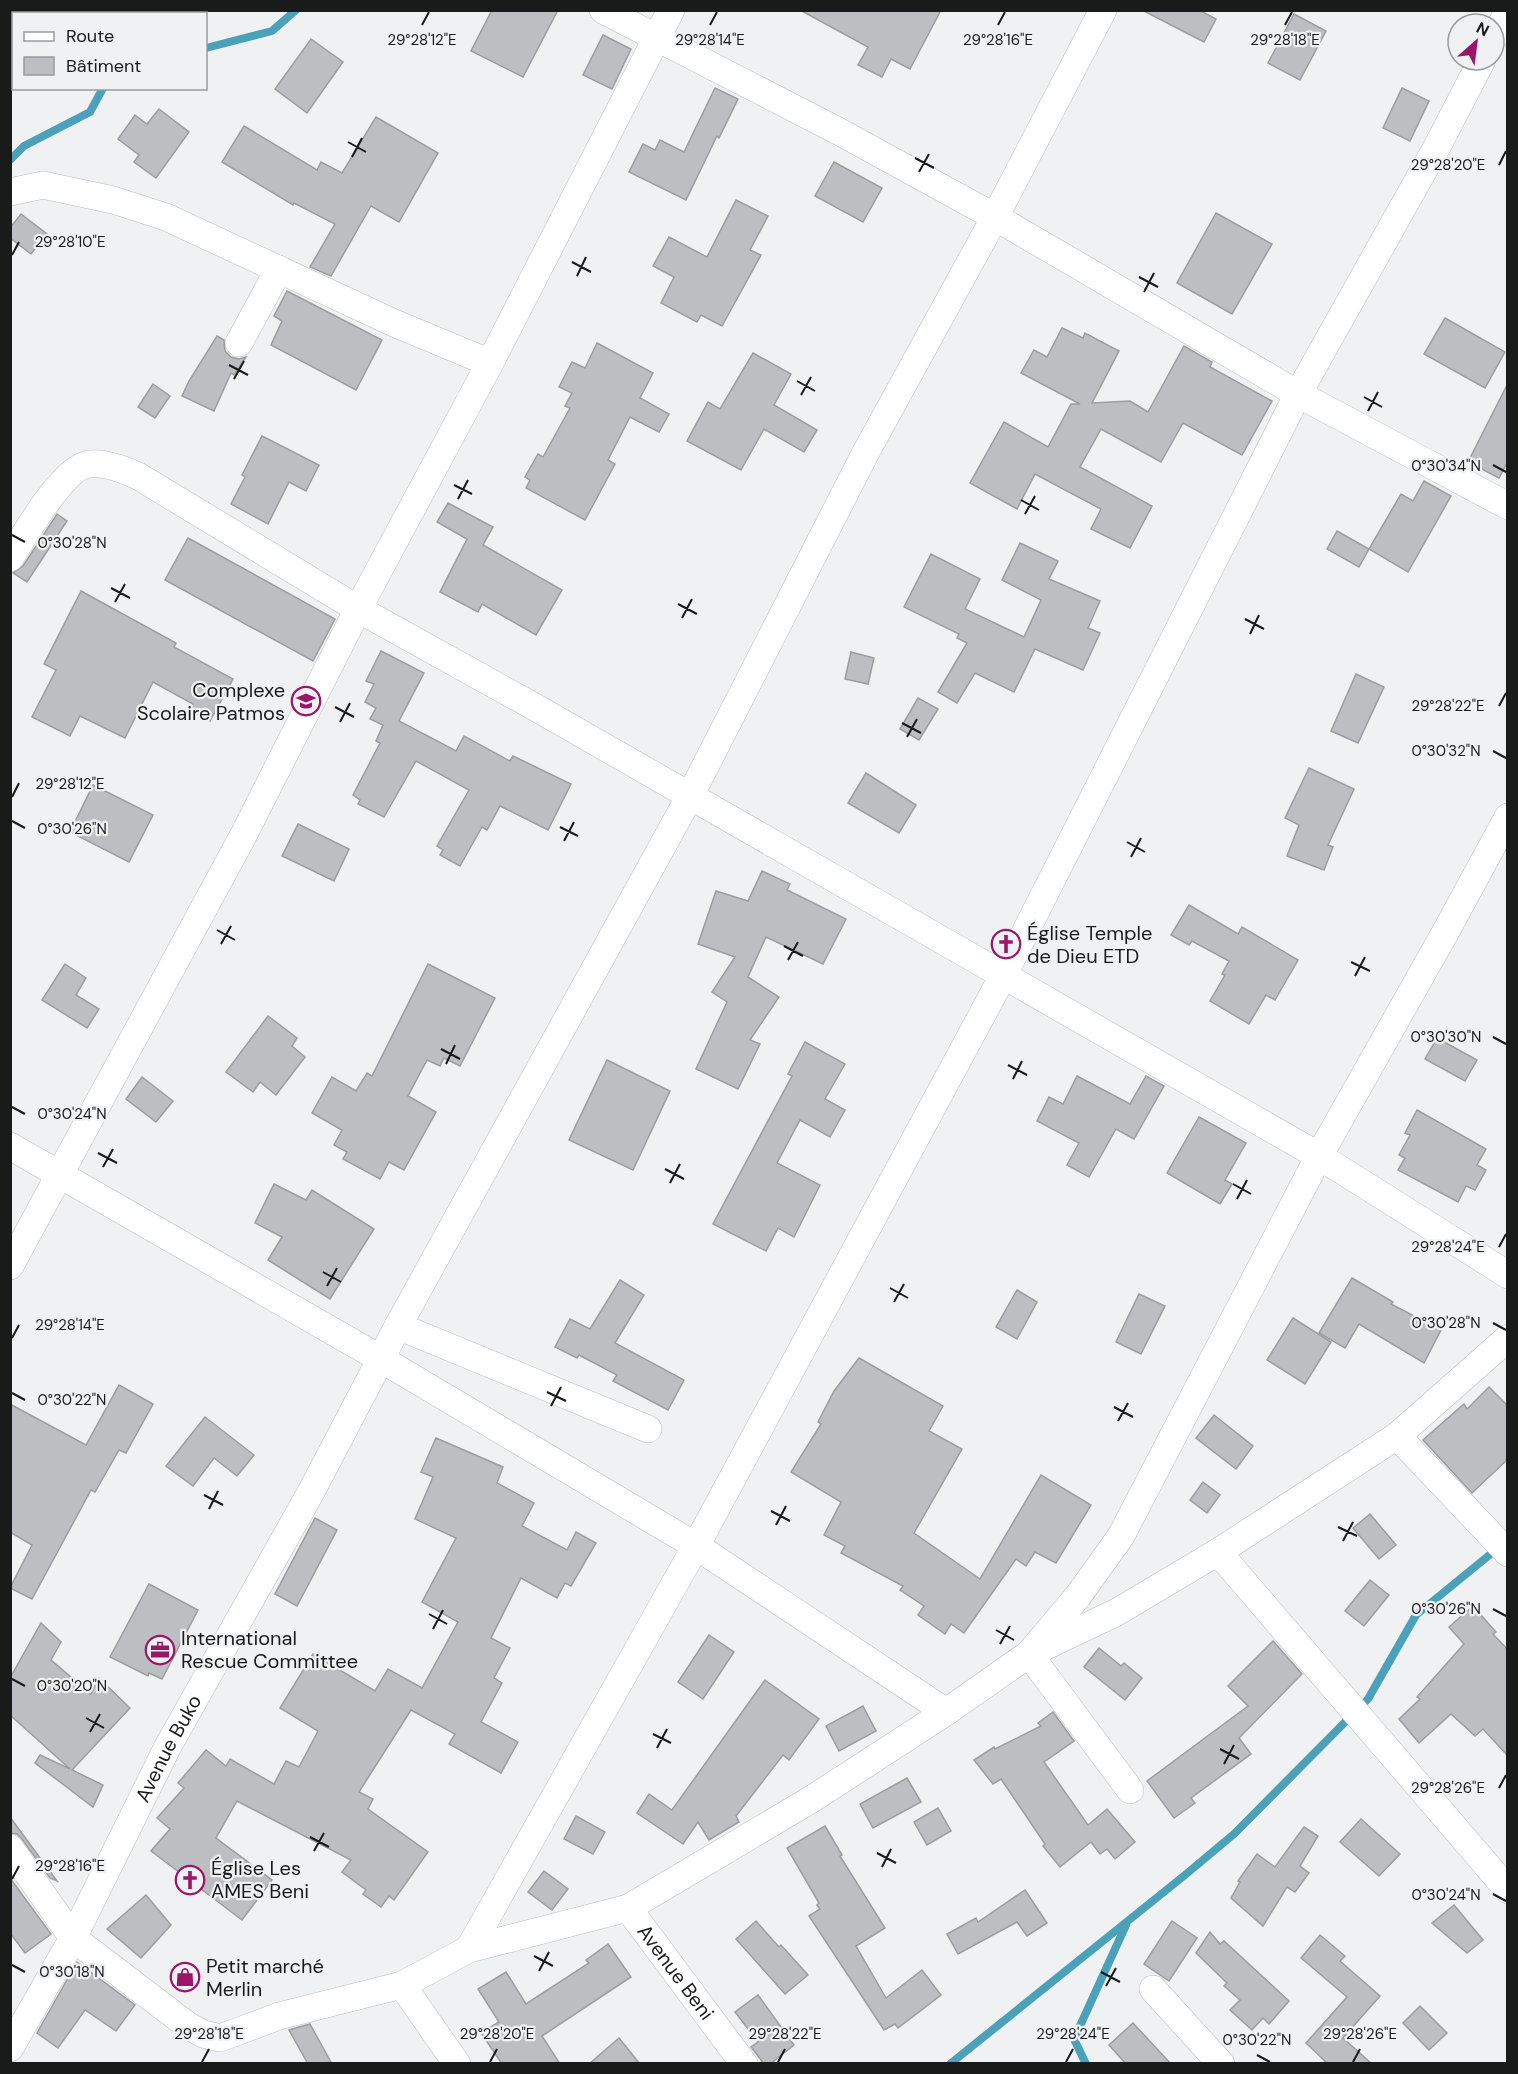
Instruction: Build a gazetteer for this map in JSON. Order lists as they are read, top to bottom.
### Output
{
  "streets": {
    "street": ["Avenue Buko", "Avenue Beni"]
  },
  "places": {
    "school or university": ["Complexe Scolaire Patmos"],
    "church": ["Église Temple de Dieu ETD", "Église Les AMES Beni"],
    "office": ["International Rescue Committee"],
    "shop": ["Petit marché Merlin"]
  },
  "legend": ["Route", "Bâtiment"],
  "north": "top right",
  "coordinates": [
    "29°28'12\"E",
    "29°28'14\"E",
    "29°28'16\"E",
    "29°28'18\"E",
    "29°28'20\"E",
    "29°28'10\"E",
    "0°30'34\"N",
    "0°30'28\"N",
    "29°28'22\"E",
    "0°30'32\"N",
    "0°30'26\"N",
    "0°30'30\"N",
    "0°30'24\"N",
    "29°28'24\"E",
    "0°30'22\"N",
    "0°30'20\"N",
    "29°28'26\"E",
    "0°30'18\"N"
  ]
}
